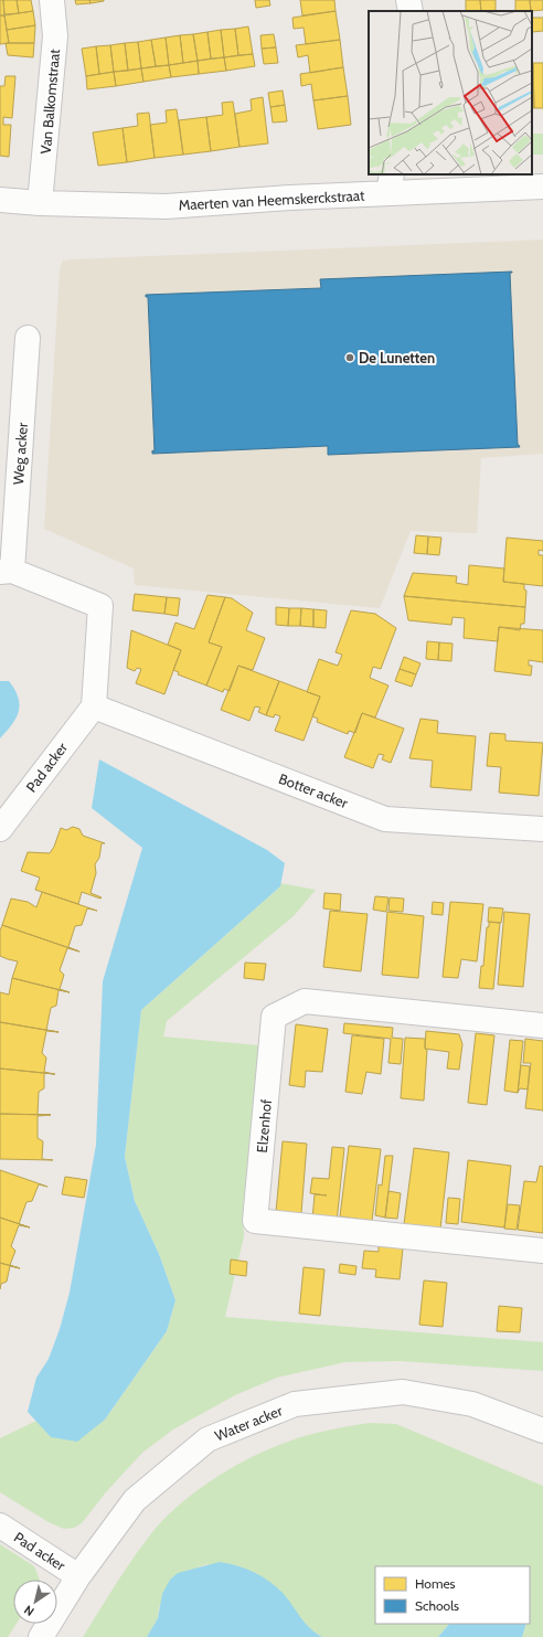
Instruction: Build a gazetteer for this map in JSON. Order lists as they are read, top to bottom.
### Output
{
  "streets": {
    "street": [
      "Van Balkomstraat",
      "Maerten van Heemskerckstraat",
      "Weg acker",
      "Pad acker",
      "Botter acker",
      "Elzenhof",
      "Water acker"
    ]
  },
  "crossings": [
    ["Van Balkomstraat", "Maerten van Heemskerckstraat"],
    ["Weg acker", "Pad acker"],
    ["Weg acker", "Botter acker"],
    ["Pad acker", "Botter acker"],
    ["Pad acker", "Water acker"]
  ],
  "places": ["De Lunetten"],
  "legend": ["Homes", "Schools"],
  "north": "bottom left"
}
